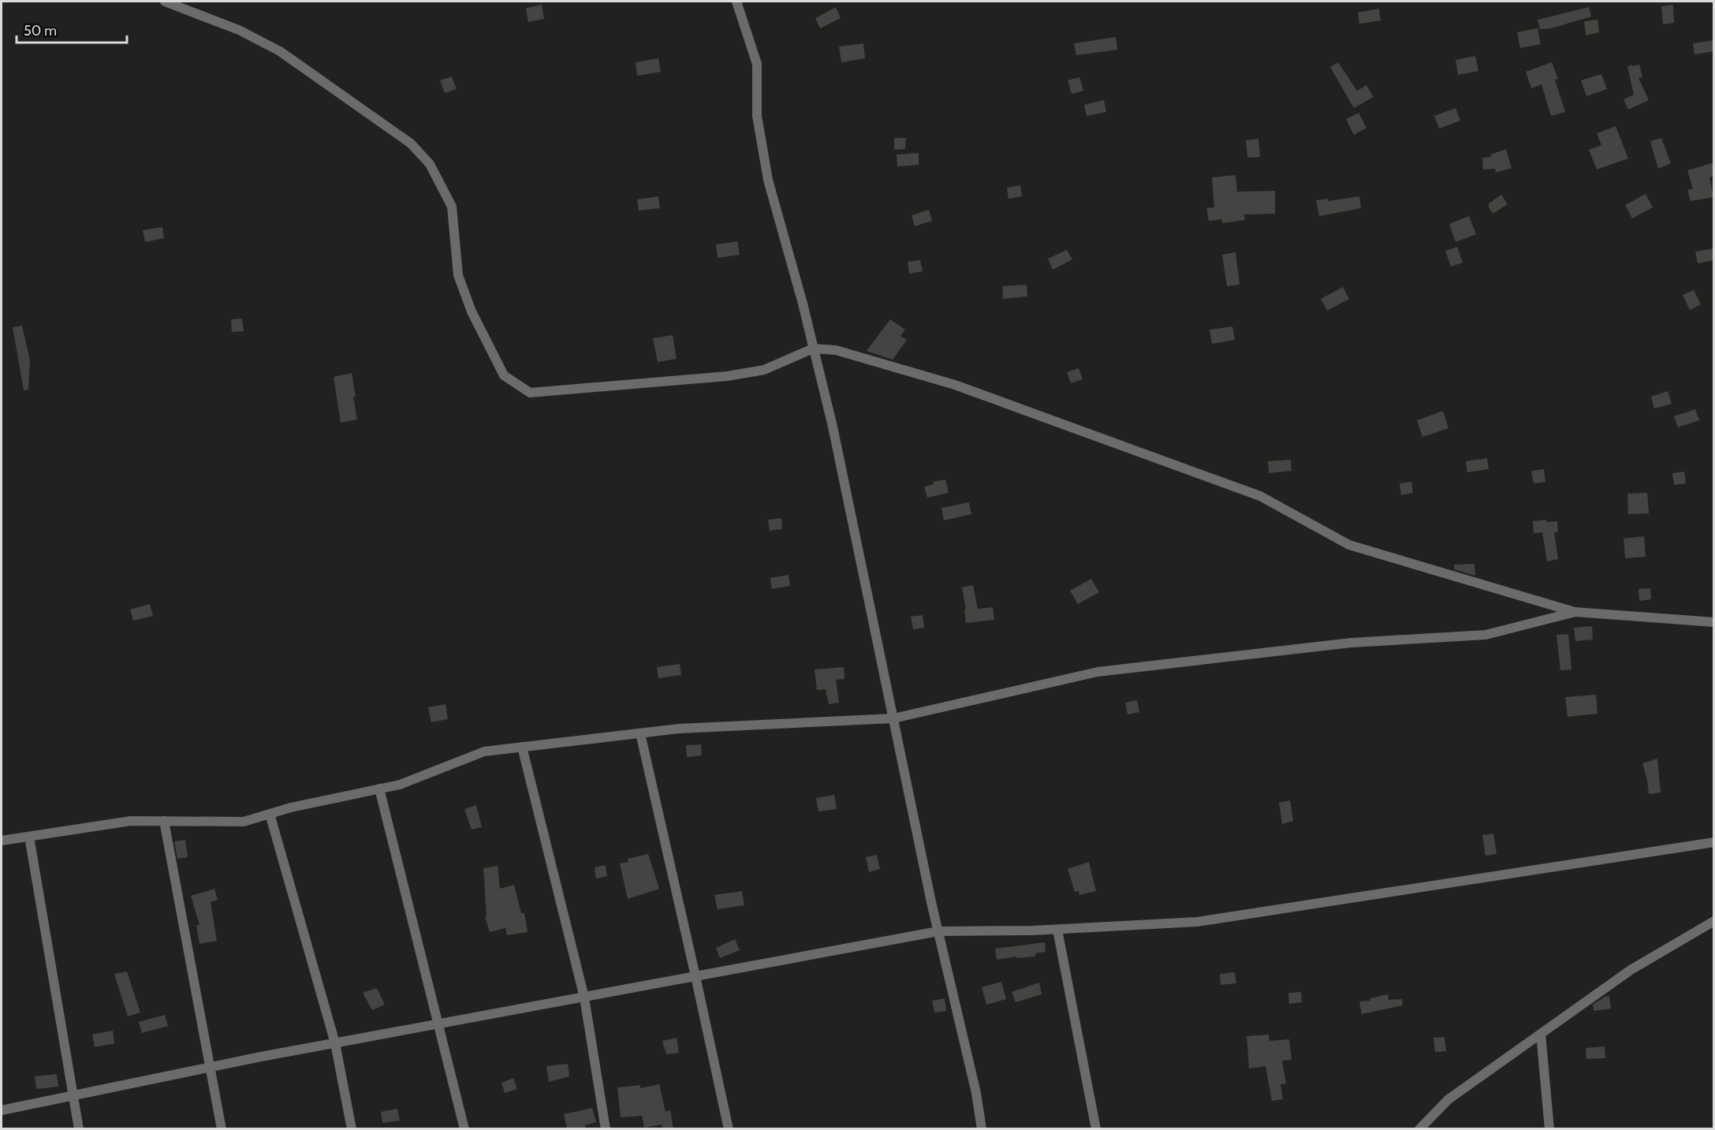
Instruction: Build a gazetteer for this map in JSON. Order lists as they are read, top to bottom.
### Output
{
  "scale_bar": "50 m"
}
